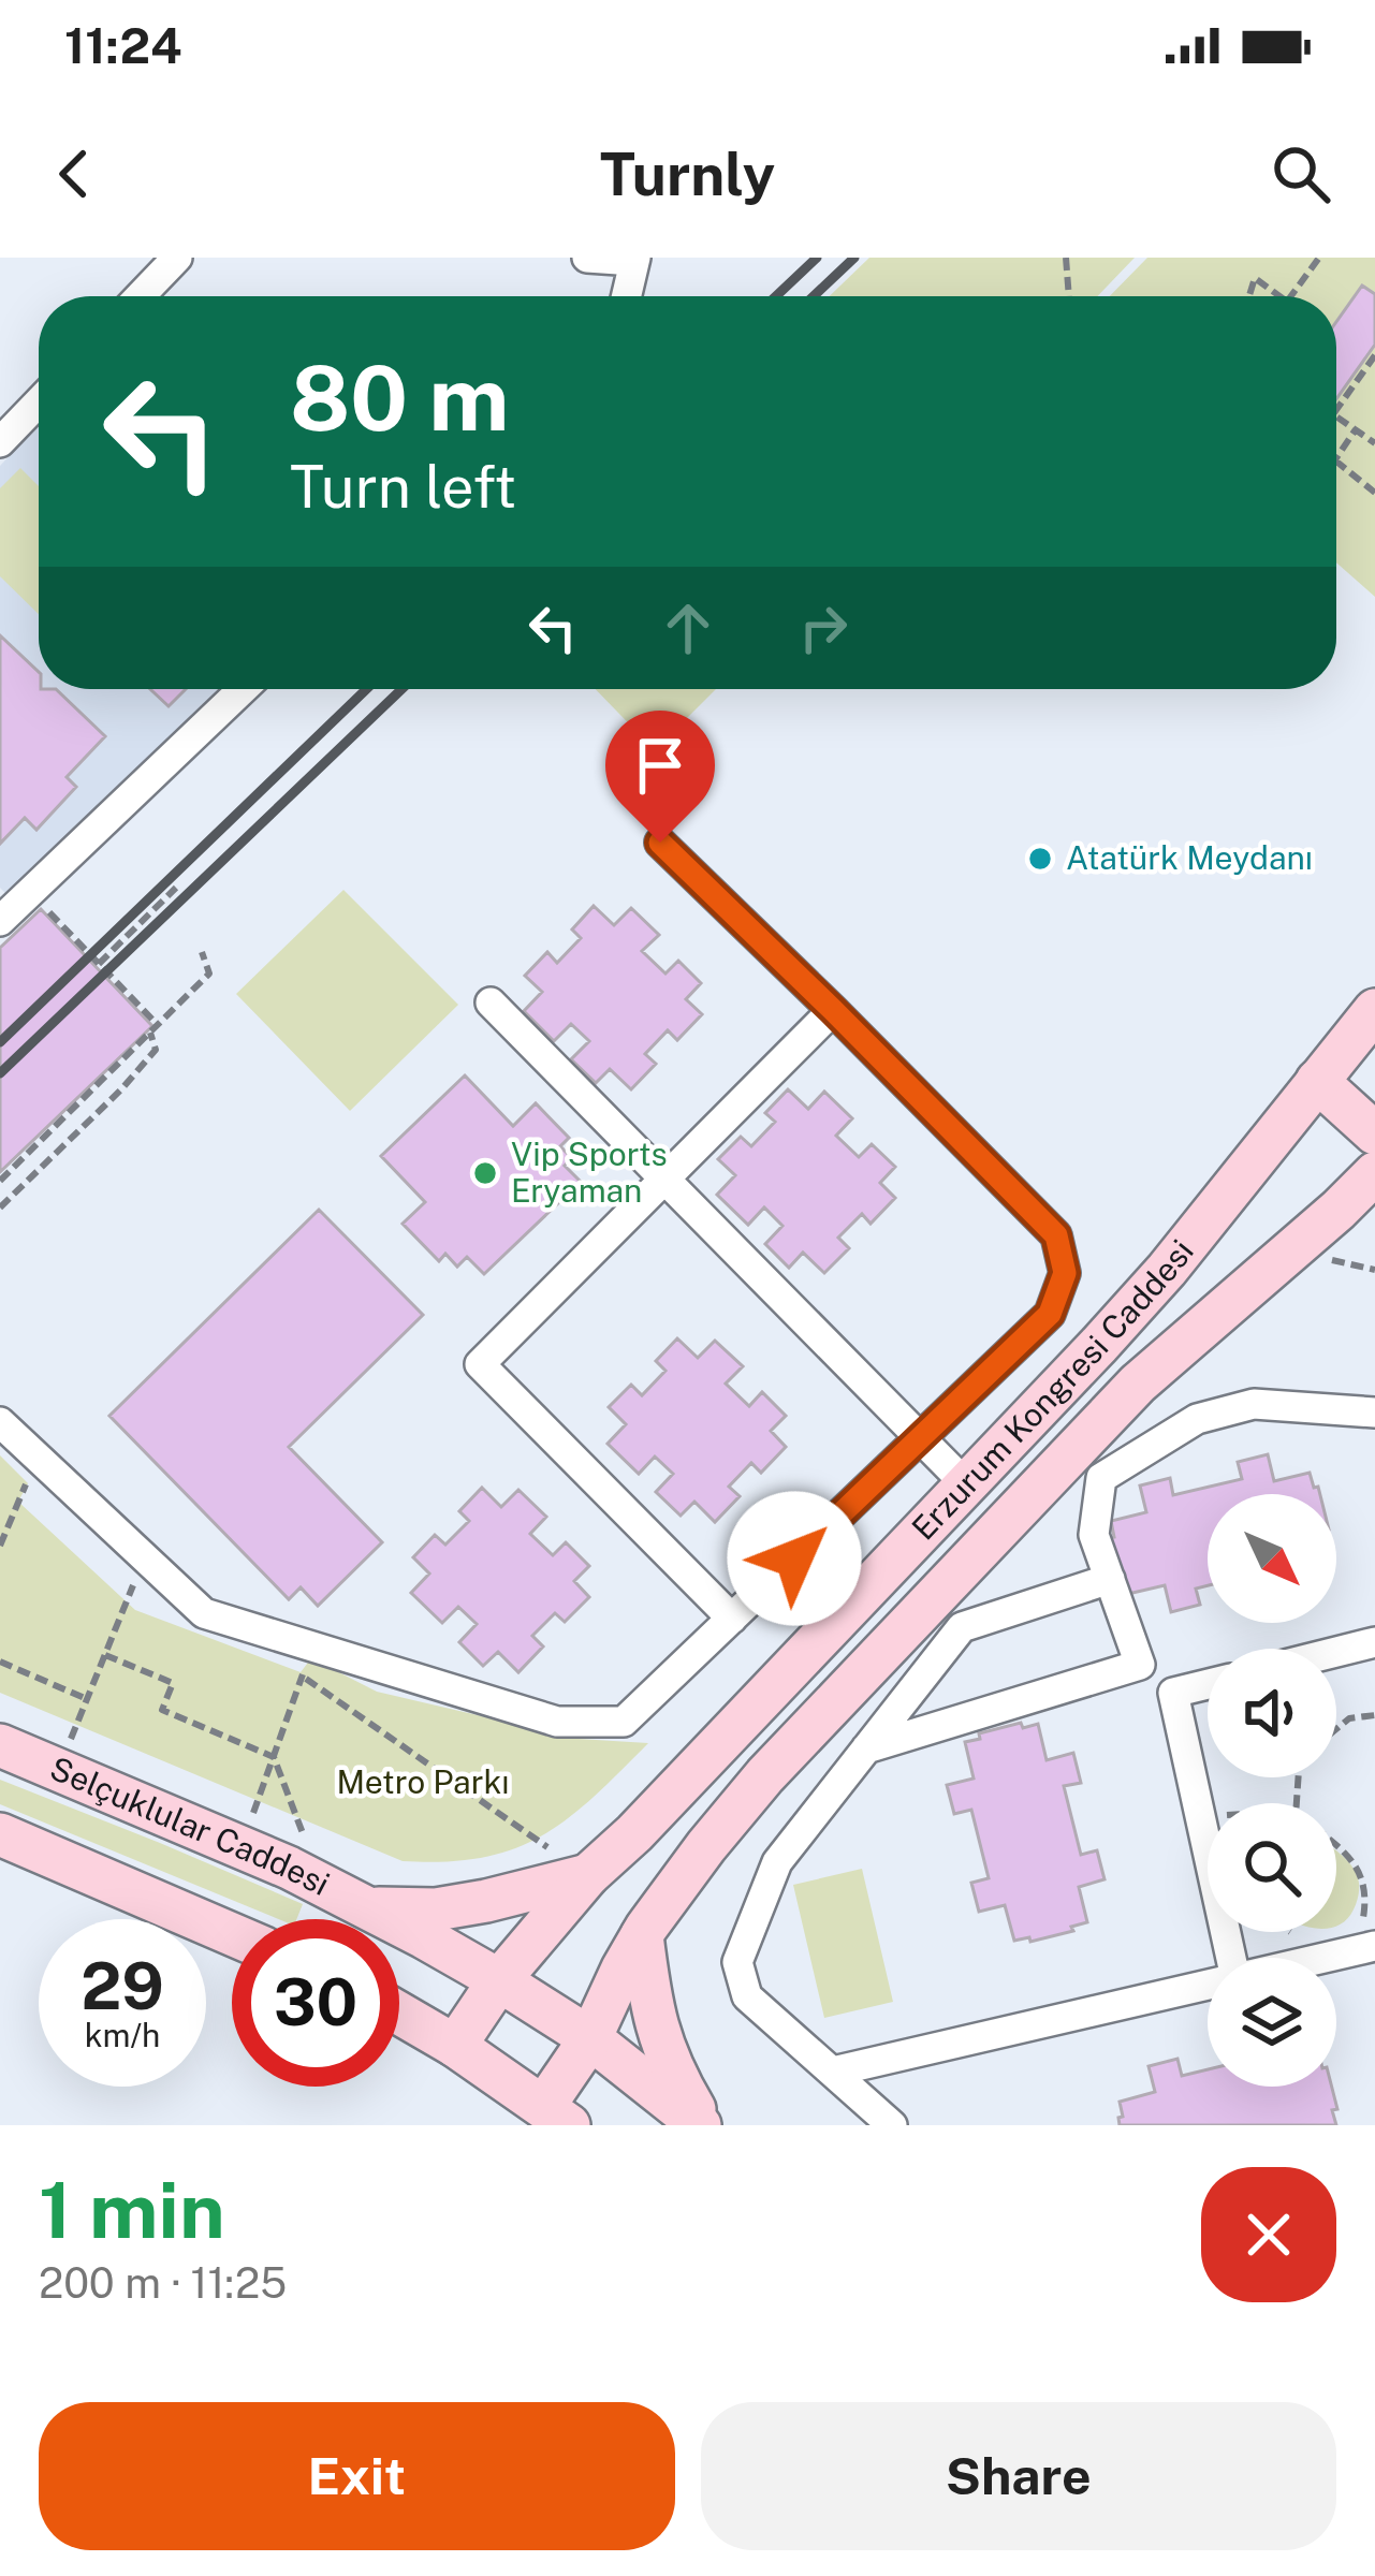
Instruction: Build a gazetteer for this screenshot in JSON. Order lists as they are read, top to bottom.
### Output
{
  "streets": {
    "main road": ["Erzurum Kongresi Caddesi", "Selçuklular Caddesi"]
  },
  "crossings": [
    ["Erzurum Kongresi Caddesi", "Selçuklular Caddesi"]
  ],
  "parks": ["Metro Parkı"],
  "places": ["Atatürk Meydanı", "Vip Sports Eryaman"],
  "north": "bottom right",
  "page": {
    "status": "11:24",
    "header": "Turnly",
    "turn": ["80 m", "Turn left"],
    "speed": "29 km/h",
    "limit": "30",
    "heading": ["1 min", "200 m · 11:25"],
    "buttons": ["Exit", "Share"]
  }
}
